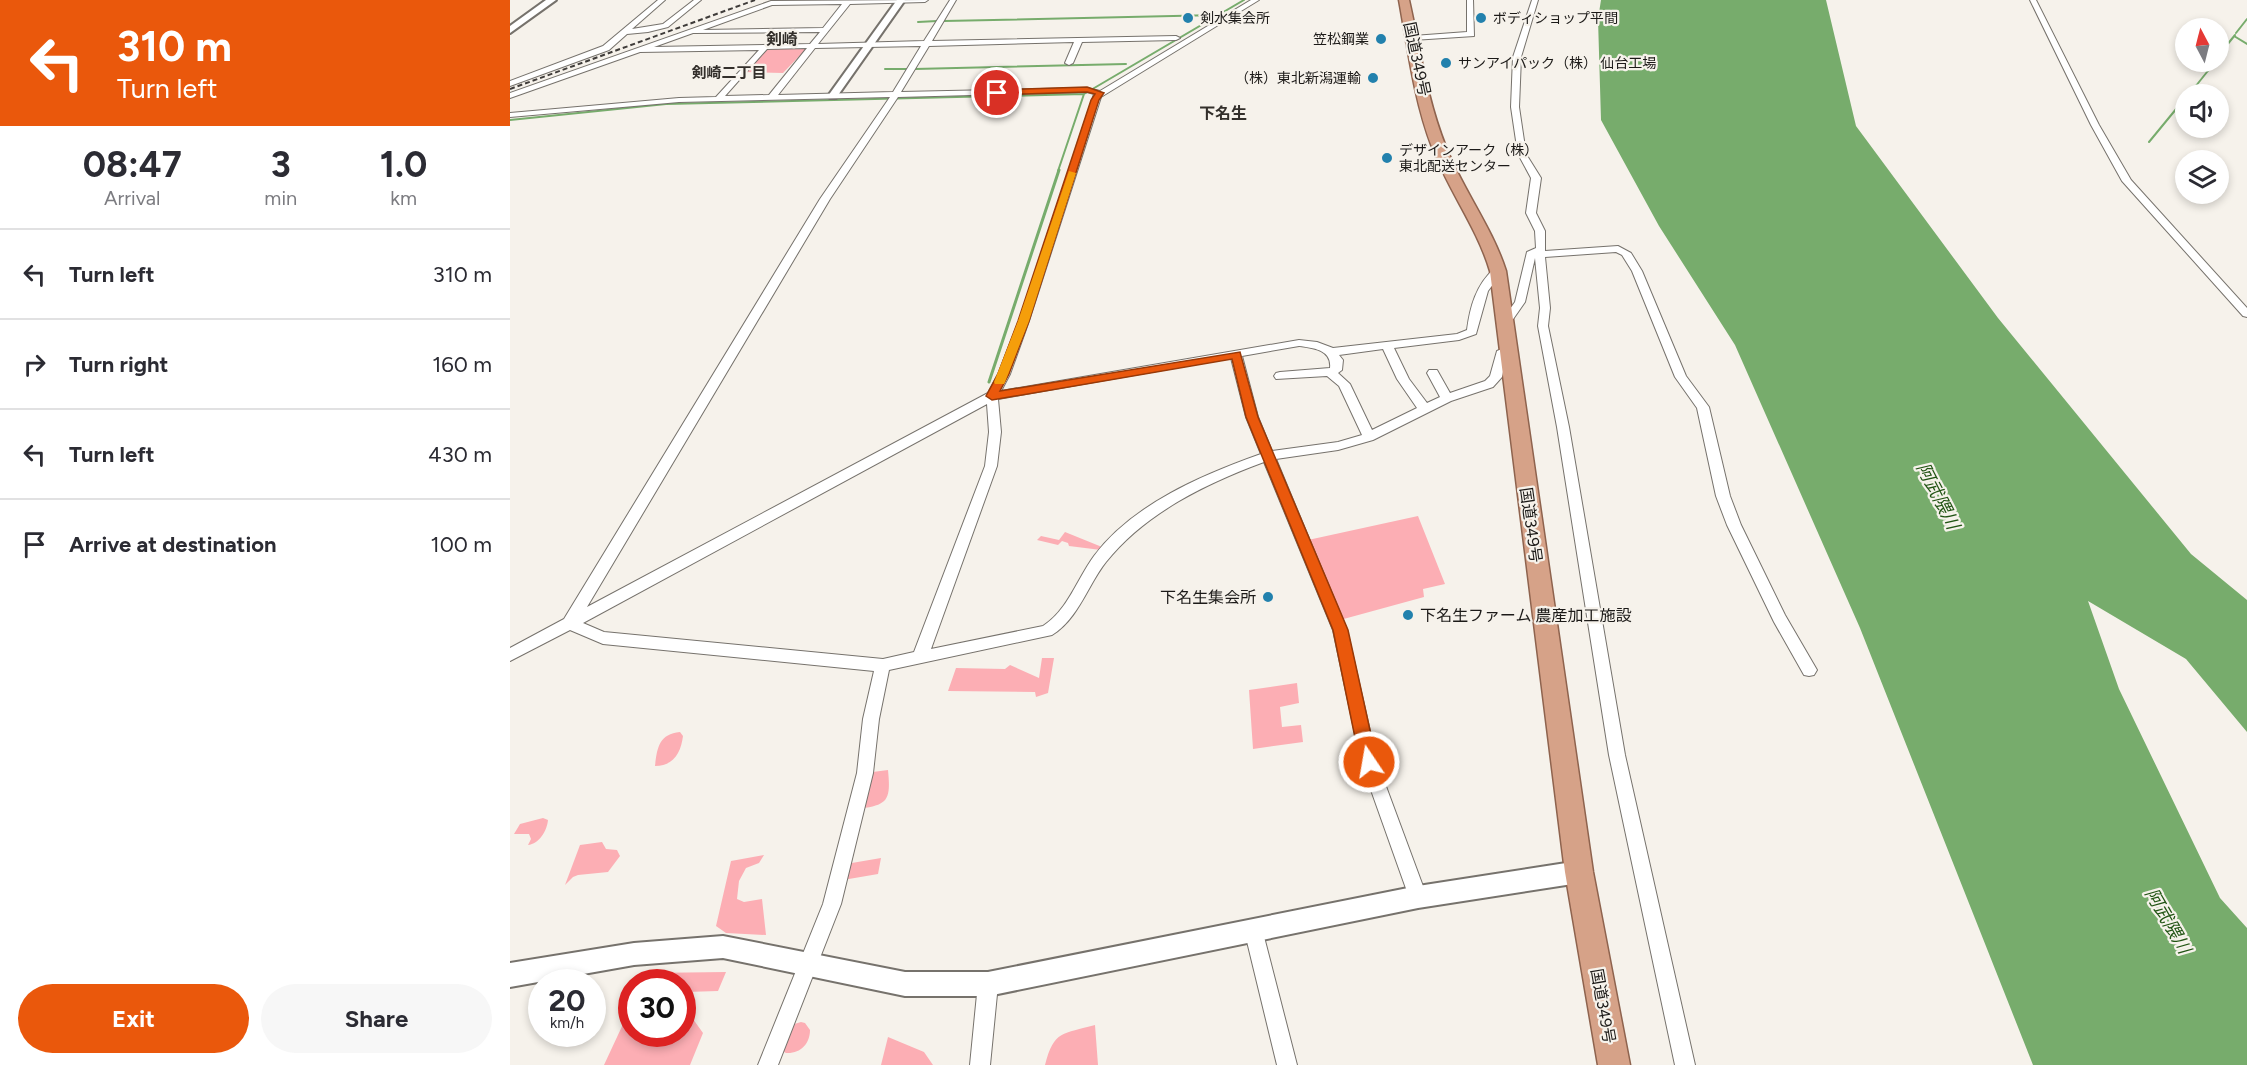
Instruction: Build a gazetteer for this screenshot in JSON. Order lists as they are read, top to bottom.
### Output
{
  "streets": {
    "highway": ["国道349号"]
  },
  "districts": ["剣崎", "剣崎二丁目", "下名生"],
  "water": ["阿武隈川"],
  "places": [
    "剣水集会所",
    "ボディショップ平間",
    "笠松鋼業",
    "サンアイパック（株） 仙台工場",
    "（株）東北新潟運輸",
    "デザインアーク（株） 東北配送センター",
    "下名生集会所",
    "下名生ファーム 農産加工施設"
  ],
  "north": "top",
  "page": {
    "turn": ["310 m", "Turn left"],
    "eta": [
      "08:47",
      "Arrival",
      "3",
      "min",
      "1.0",
      "km"
    ],
    "list": [
      {
        "name": "Turn left",
        "value": "310 m"
      },
      {
        "name": "Turn right",
        "value": "160 m"
      },
      {
        "name": "Turn left",
        "value": "430 m"
      },
      {
        "name": "Arrive at destination",
        "value": "100 m"
      }
    ],
    "speed": "20 km/h",
    "limit": "30",
    "buttons": ["Exit", "Share"]
  }
}
